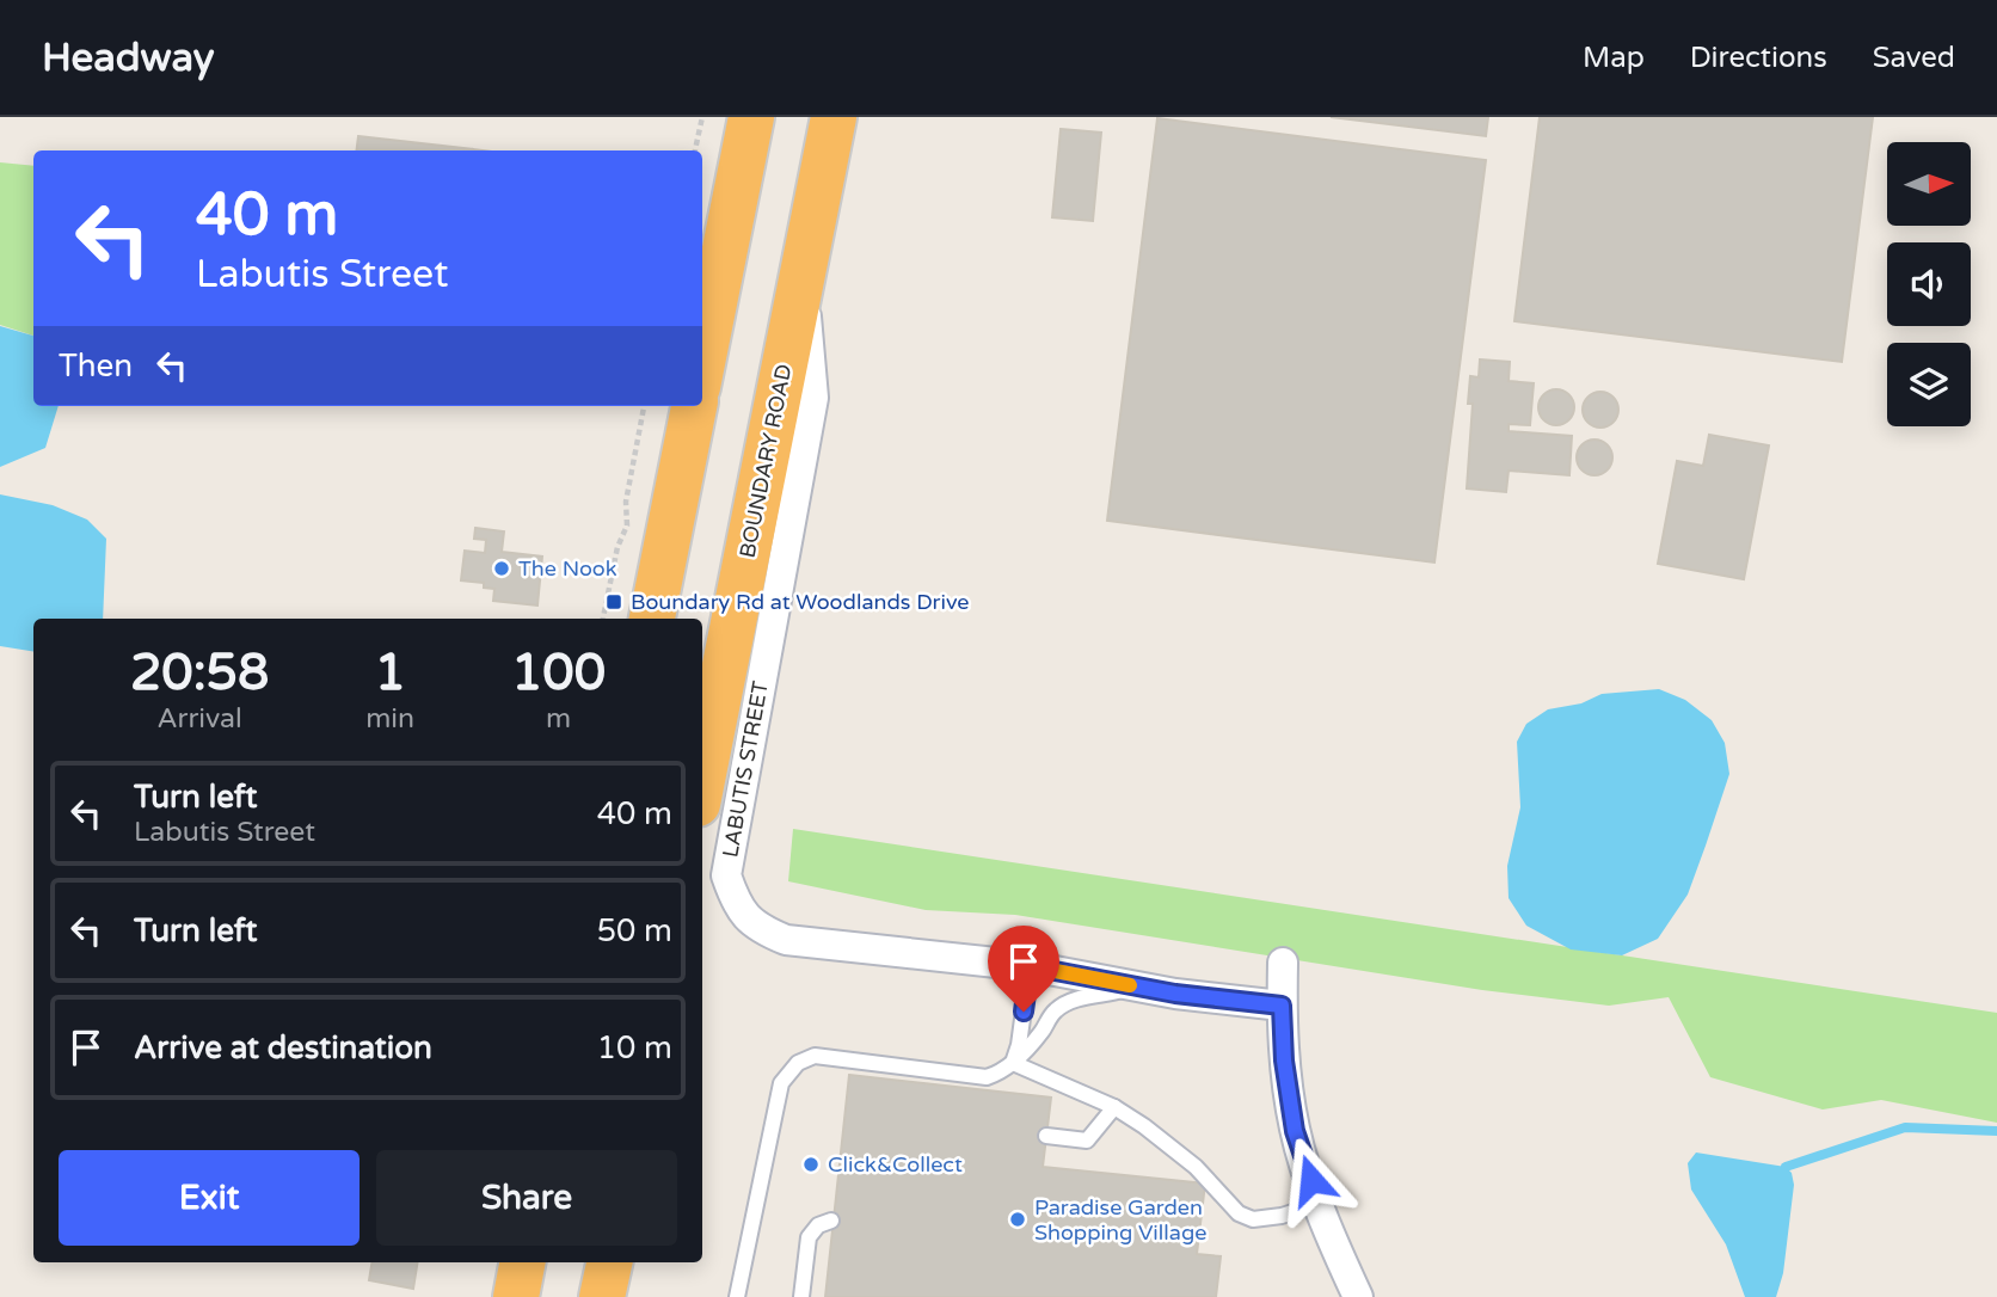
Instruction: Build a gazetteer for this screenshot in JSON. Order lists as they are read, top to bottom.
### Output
{
  "streets": {
    "highway": ["BOUNDARY ROAD"],
    "street": ["LABUTIS STREET"]
  },
  "crossings": [
    ["BOUNDARY ROAD", "LABUTIS STREET"]
  ],
  "places": {
    "other": ["The Nook", "Click&Collect", "Paradise Garden Shopping Village"],
    "transit": ["Boundary Rd at Woodlands Drive"]
  },
  "north": "right",
  "page": {
    "header": "Headway",
    "nav": ["Map", "Directions", "Saved"],
    "turn": ["40 m", "Labutis Street"],
    "then": "Then",
    "eta": [
      "20:58",
      "Arrival",
      "1",
      "min",
      "100",
      "m"
    ],
    "list": [
      {
        "name": "Turn left",
        "note": "Labutis Street",
        "value": "40 m"
      },
      {
        "name": "Turn left",
        "value": "50 m"
      },
      {
        "name": "Arrive at destination",
        "value": "10 m"
      }
    ],
    "buttons": ["Exit", "Share"]
  }
}
